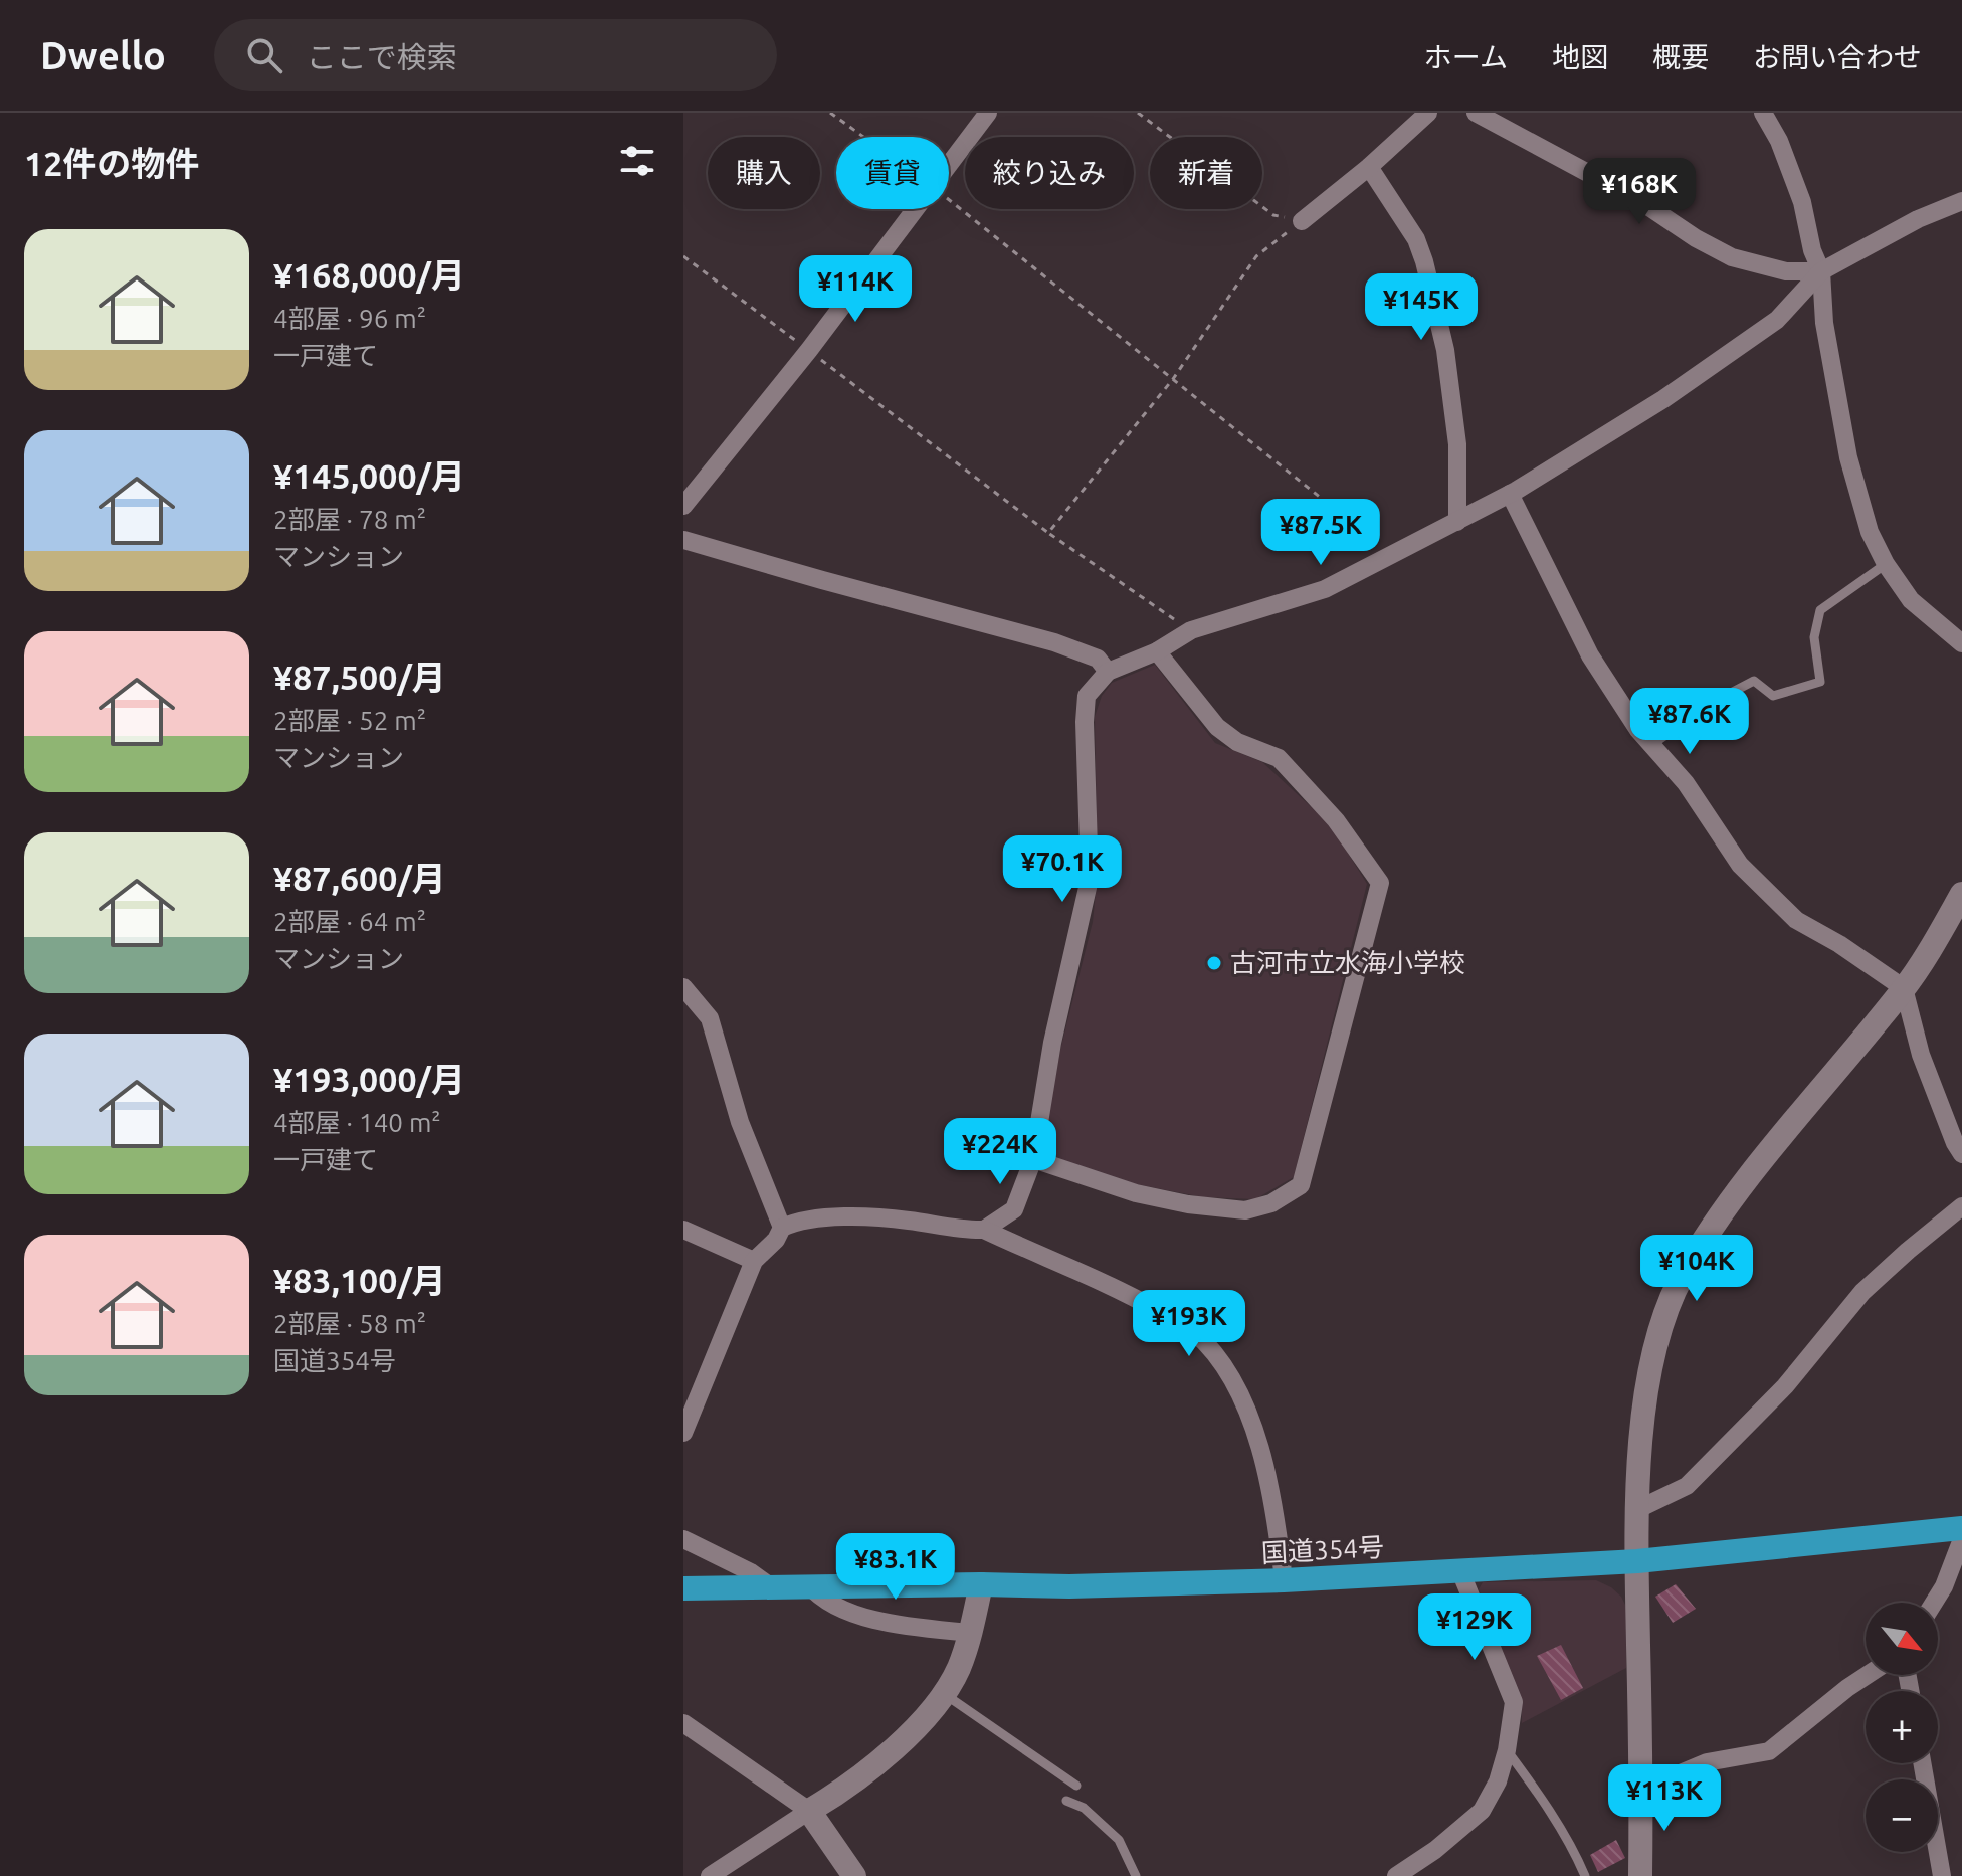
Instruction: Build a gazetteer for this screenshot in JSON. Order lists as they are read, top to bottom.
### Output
{
  "streets": {
    "highway": ["国道354号"]
  },
  "places": ["古河市立水海小学校"],
  "north": "bottom right",
  "page": {
    "header": "Dwello",
    "search": "ここで検索",
    "nav": [
      "ホーム",
      "地図",
      "概要",
      "お問い合わせ"
    ],
    "heading": "12件の物件",
    "chip": [
      "購入",
      "賃貸",
      "絞り込み",
      "新着"
    ],
    "price": [
      "¥168K",
      "¥114K",
      "¥145K",
      "¥87.5K",
      "¥87.6K",
      "¥70.1K",
      "¥224K",
      "¥104K",
      "¥193K",
      "¥83.1K",
      "¥129K",
      "¥113K"
    ],
    "list": [
      {
        "name": "¥168,000/月",
        "note": "4部屋 · 96 m² · 一戸建て"
      },
      {
        "name": "¥145,000/月",
        "note": "2部屋 · 78 m² · マンション"
      },
      {
        "name": "¥87,500/月",
        "note": "2部屋 · 52 m² · マンション"
      },
      {
        "name": "¥87,600/月",
        "note": "2部屋 · 64 m² · マンション"
      },
      {
        "name": "¥193,000/月",
        "note": "4部屋 · 140 m² · 一戸建て"
      },
      {
        "name": "¥83,100/月",
        "note": "2部屋 · 58 m² · 国道354号"
      }
    ],
    "map_buttons": ["+", "−"]
  }
}
